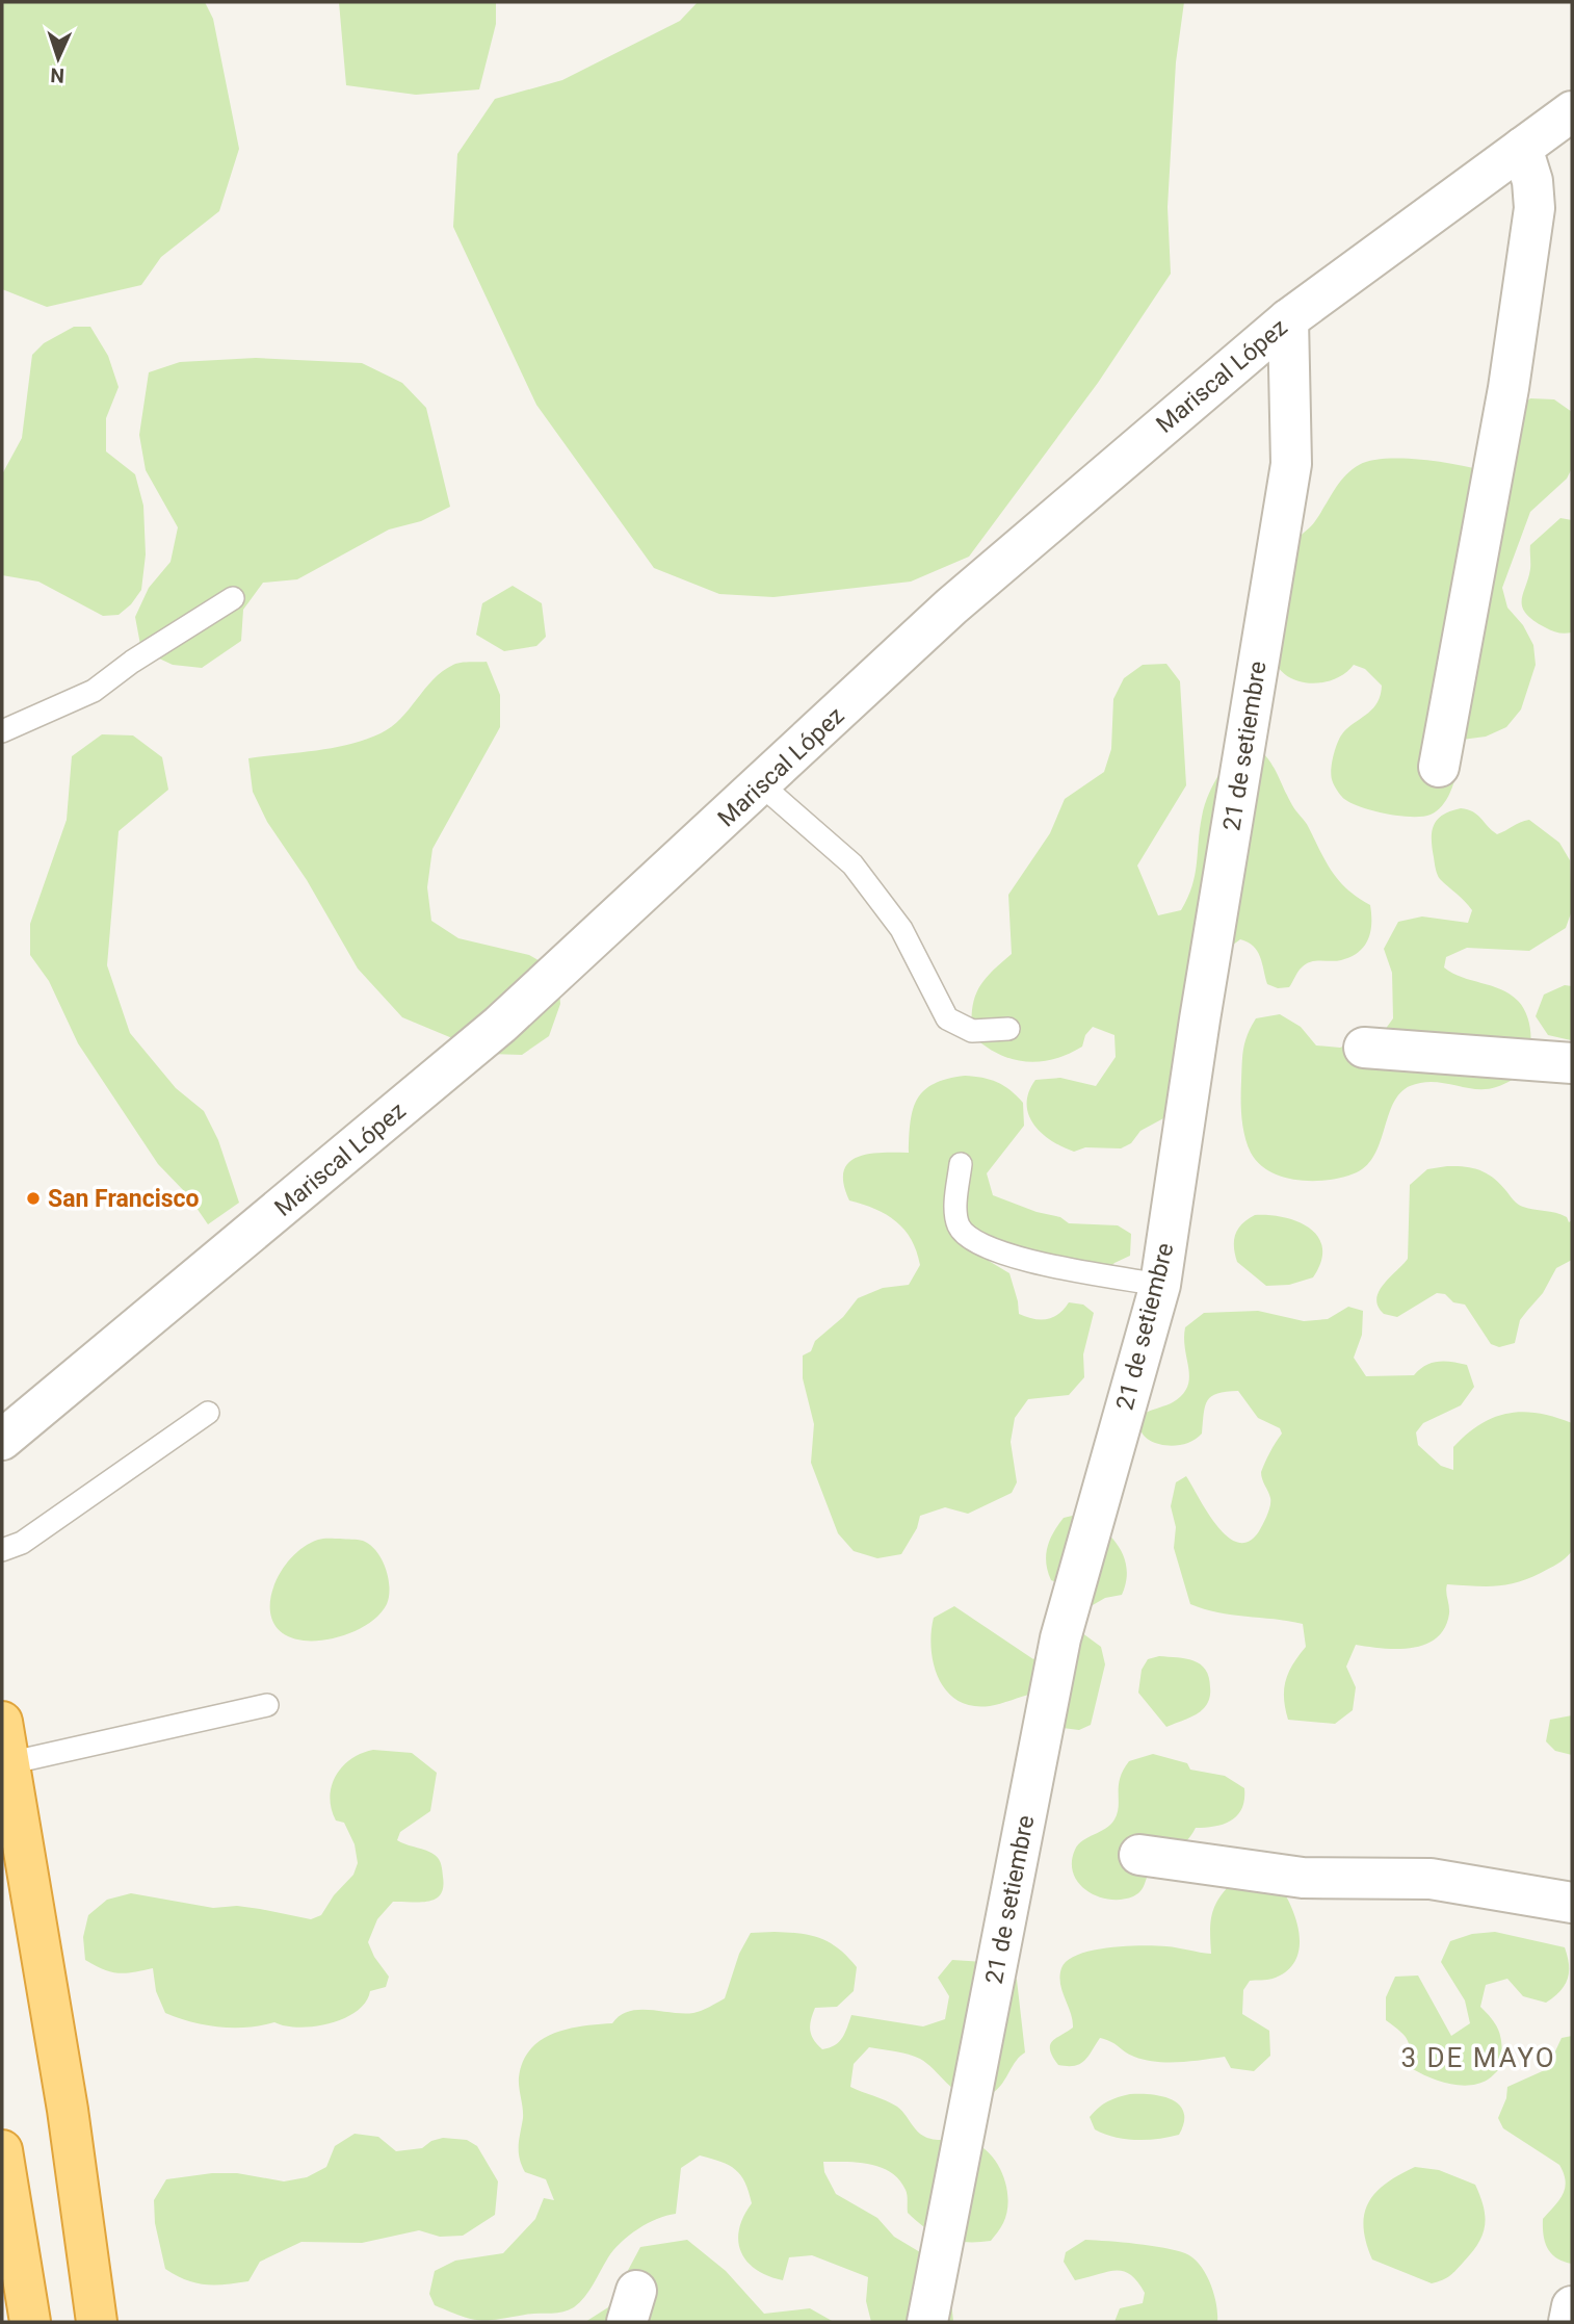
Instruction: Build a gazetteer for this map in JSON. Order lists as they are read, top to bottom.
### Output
{
  "streets": {
    "street": ["Mariscal López", "21 de setiembre"]
  },
  "crossings": [
    ["Mariscal López", "21 de setiembre"]
  ],
  "districts": ["3 DE MAYO"],
  "places": ["San Francisco"],
  "north": "bottom"
}
